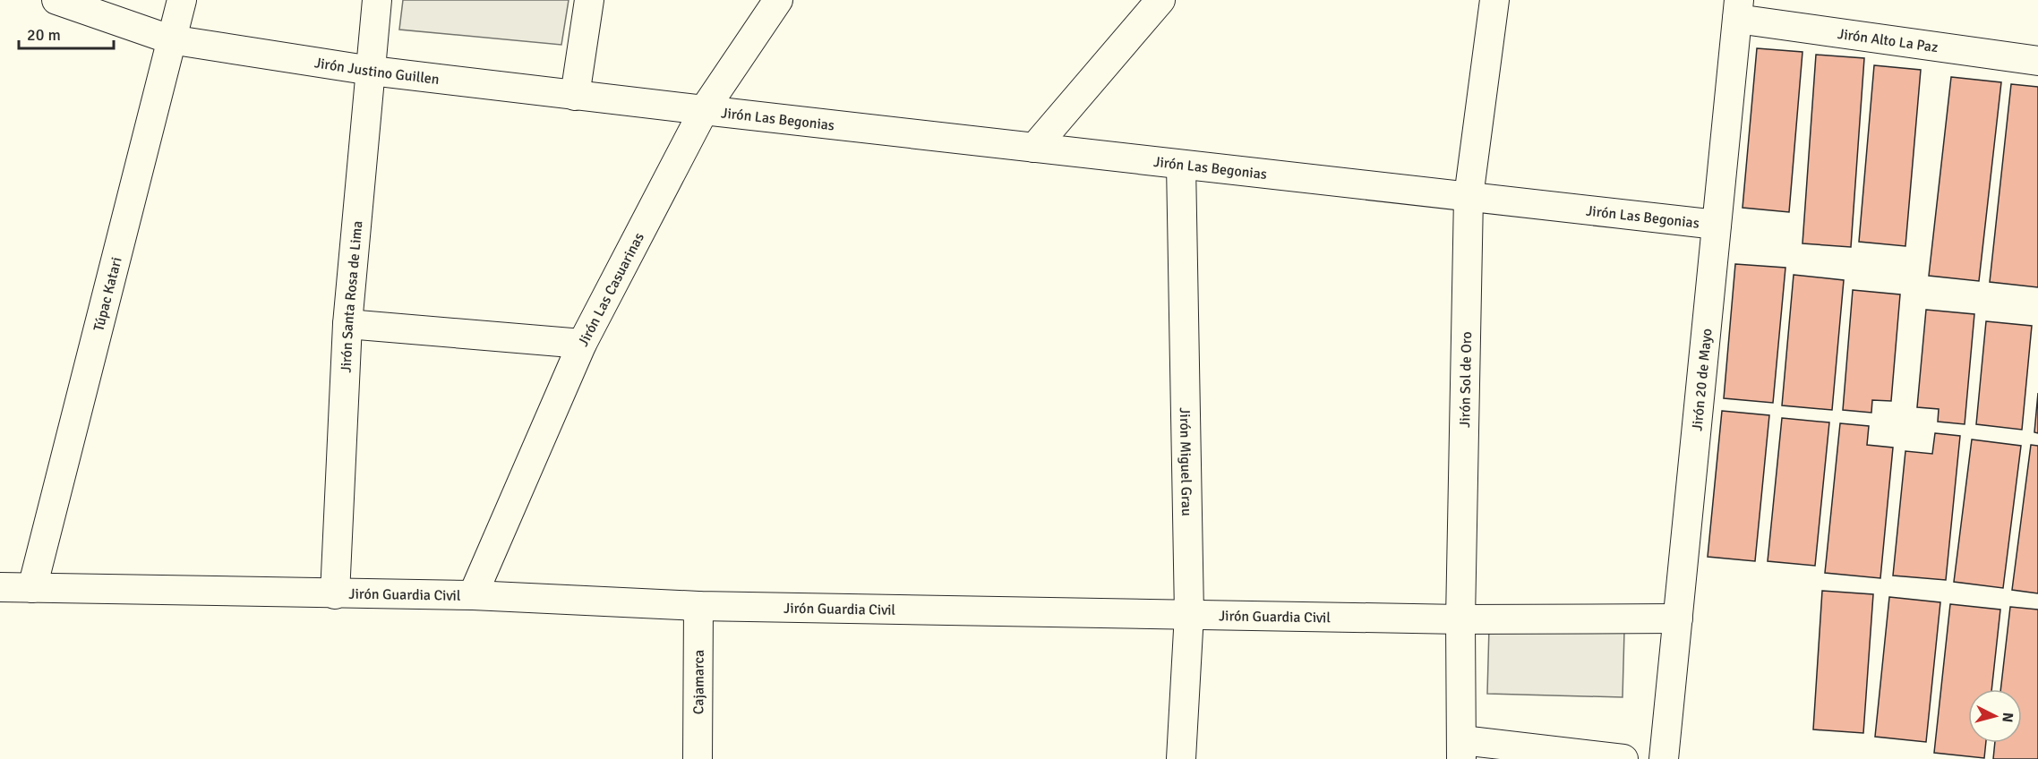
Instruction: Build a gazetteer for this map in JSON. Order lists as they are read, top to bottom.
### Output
{
  "streets": {
    "street": [
      "Jirón Alto La Paz",
      "Jirón Justino Guillen",
      "Jirón Las Begonias",
      "Jirón Las Casuarinas",
      "Túpac Katari",
      "Jirón Santa Rosa de Lima",
      "Jirón Sol de Oro",
      "Jirón 20 de Mayo",
      "Jirón Miguel Grau",
      "Jirón Guardia Civil",
      "Cajamarca"
    ]
  },
  "crossings": [
    ["Jirón Alto La Paz", "Jirón 20 de Mayo"],
    ["Jirón Justino Guillen", "Jirón Las Begonias"],
    ["Jirón Justino Guillen", "Jirón Las Casuarinas"],
    ["Jirón Justino Guillen", "Túpac Katari"],
    ["Jirón Justino Guillen", "Jirón Santa Rosa de Lima"],
    ["Jirón Las Begonias", "Jirón Las Casuarinas"],
    ["Jirón Las Begonias", "Jirón Sol de Oro"],
    ["Jirón Las Begonias", "Jirón 20 de Mayo"],
    ["Jirón Las Begonias", "Jirón Miguel Grau"],
    ["Jirón Las Casuarinas", "Jirón Guardia Civil"],
    ["Túpac Katari", "Jirón Guardia Civil"],
    ["Jirón Santa Rosa de Lima", "Jirón Guardia Civil"],
    ["Jirón Sol de Oro", "Jirón Guardia Civil"],
    ["Jirón 20 de Mayo", "Jirón Guardia Civil"],
    ["Jirón Miguel Grau", "Jirón Guardia Civil"],
    ["Jirón Guardia Civil", "Cajamarca"]
  ],
  "scale_bar": "20 m",
  "north": "right"
}
